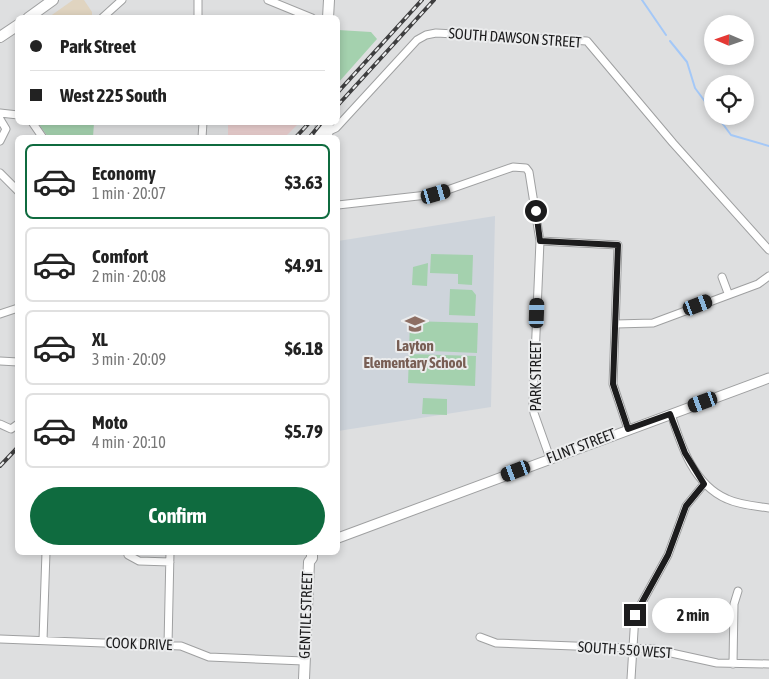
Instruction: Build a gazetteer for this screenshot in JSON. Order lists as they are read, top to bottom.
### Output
{
  "streets": {
    "main road": ["GENTILE STREET"],
    "street": [
      "SOUTH DAWSON STREET",
      "PARK STREET",
      "FLINT STREET",
      "COOK DRIVE",
      "SOUTH 550 WEST"
    ]
  },
  "crossings": [
    ["PARK STREET", "FLINT STREET"],
    ["GENTILE STREET", "COOK DRIVE"]
  ],
  "places": {
    "school or university": ["Layton Elementary School"]
  },
  "north": "left",
  "page": {
    "banner": ["Park Street", "West 225 South"],
    "list": [
      {
        "name": "Economy",
        "note": "1 min · 20:07",
        "value": "$3.63"
      },
      {
        "name": "Comfort",
        "note": "2 min · 20:08",
        "value": "$4.91"
      },
      {
        "name": "XL",
        "note": "3 min · 20:09",
        "value": "$6.18"
      },
      {
        "name": "Moto",
        "note": "4 min · 20:10",
        "value": "$5.79"
      }
    ],
    "buttons": "Confirm",
    "bubble": "2 min"
  }
}
